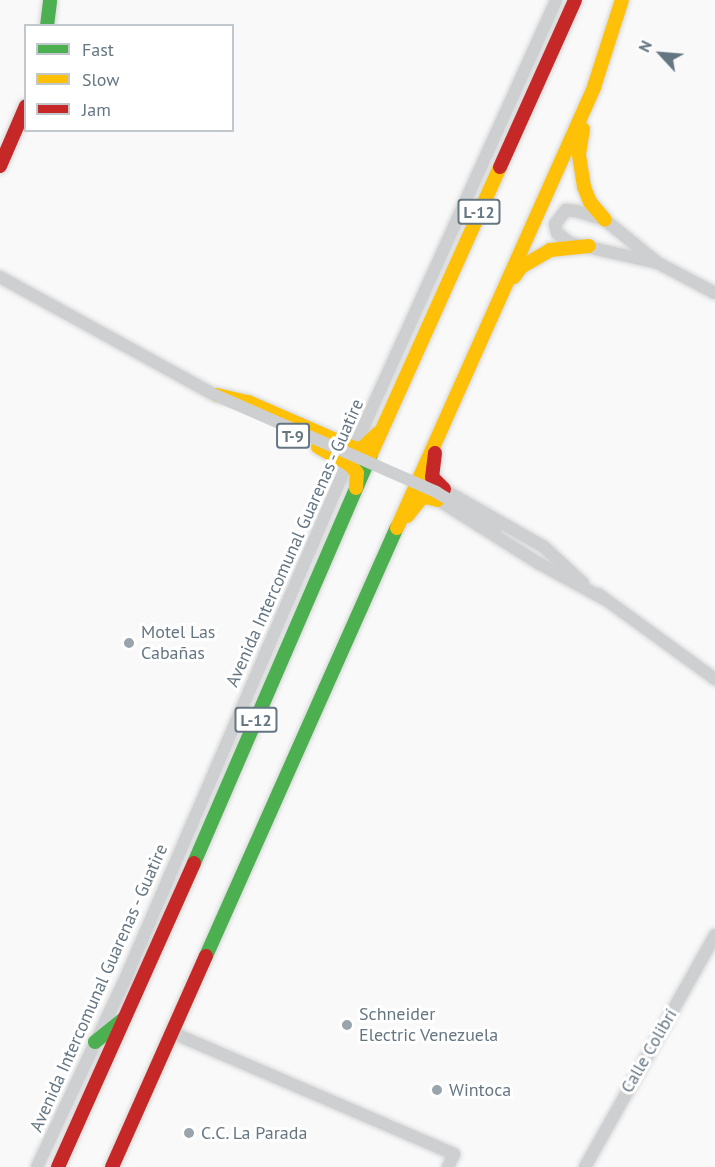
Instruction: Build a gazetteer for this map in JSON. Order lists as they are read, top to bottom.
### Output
{
  "streets": {
    "main road": ["L-12", "T-9", "Avenida Intercomunal Guarenas - Guatire"],
    "street": ["Calle Colibrí"]
  },
  "crossings": [
    ["T-9", "Avenida Intercomunal Guarenas - Guatire"]
  ],
  "places": [
    "Motel Las Cabañas",
    "Schneider Electric Venezuela",
    "Wintoca",
    "C.C. La Parada"
  ],
  "legend": ["Fast", "Slow", "Jam"],
  "north": "top left"
}
